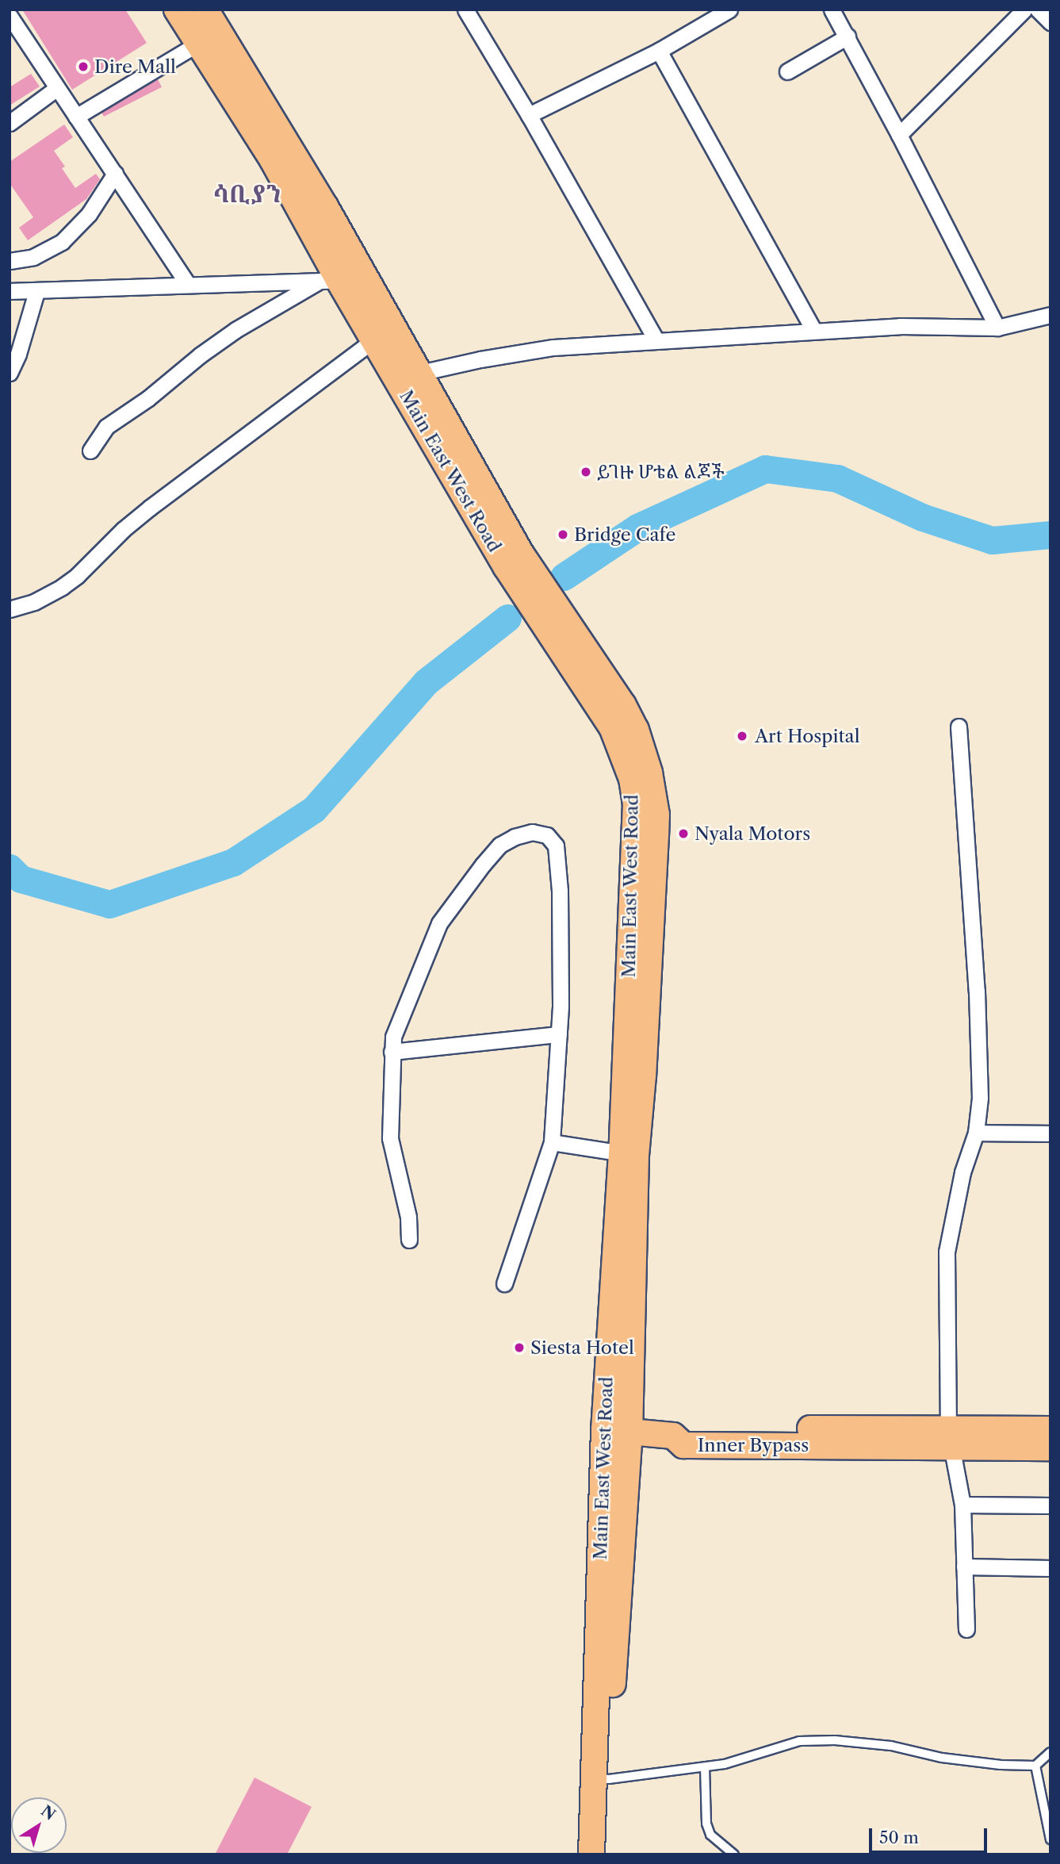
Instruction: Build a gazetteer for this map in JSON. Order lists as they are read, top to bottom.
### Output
{
  "streets": {
    "main road": ["Main East West Road", "Inner Bypass"]
  },
  "crossings": [
    ["Main East West Road", "Inner Bypass"]
  ],
  "districts": ["ሳቢያን"],
  "places": [
    "Dire Mall",
    "ይገዙ ሆቴል ልጆች",
    "Bridge Cafe",
    "Art Hospital",
    "Nyala Motors",
    "Siesta Hotel"
  ],
  "scale_bar": "50 m",
  "north": "top right"
}
